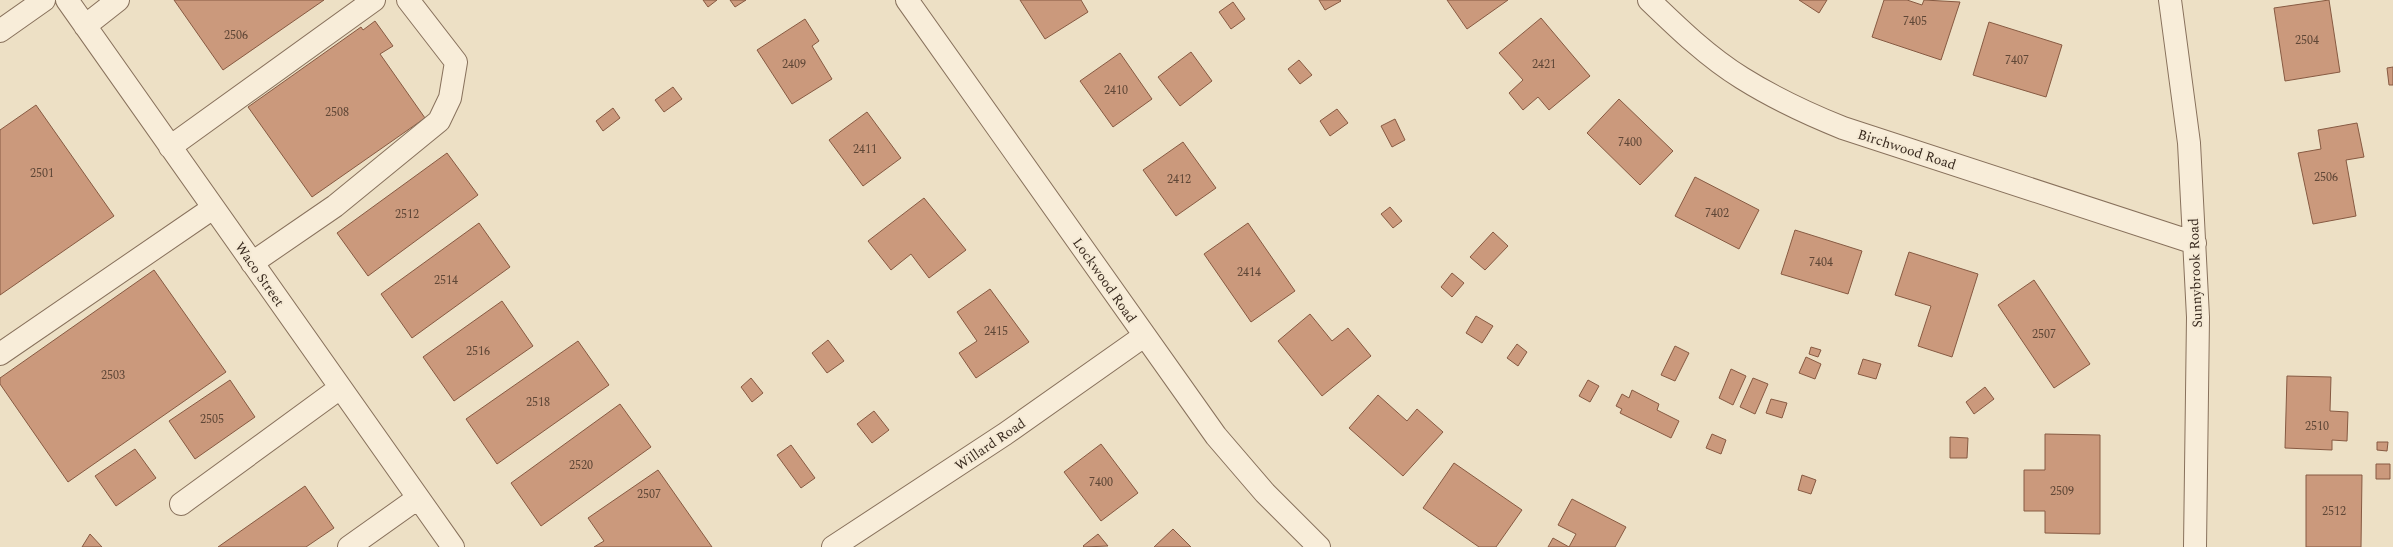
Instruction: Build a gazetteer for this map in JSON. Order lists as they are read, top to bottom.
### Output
{
  "streets": {
    "street": [
      "Birchwood Road",
      "Sunnybrook Road",
      "Waco Street",
      "Lockwood Road",
      "Willard Road"
    ]
  },
  "crossings": [
    ["Birchwood Road", "Sunnybrook Road"],
    ["Lockwood Road", "Willard Road"]
  ],
  "house_numbers": [
    "7405",
    "2506",
    "2504",
    "7407",
    "2409",
    "2421",
    "2410",
    "2508",
    "7400",
    "2411",
    "2501",
    "2506",
    "2412",
    "7402",
    "2512",
    "7404",
    "2414",
    "2514",
    "2415",
    "2507",
    "2516",
    "2503",
    "2518",
    "2505",
    "2510",
    "2520",
    "7400",
    "2509",
    "2507",
    "2512"
  ]
}
